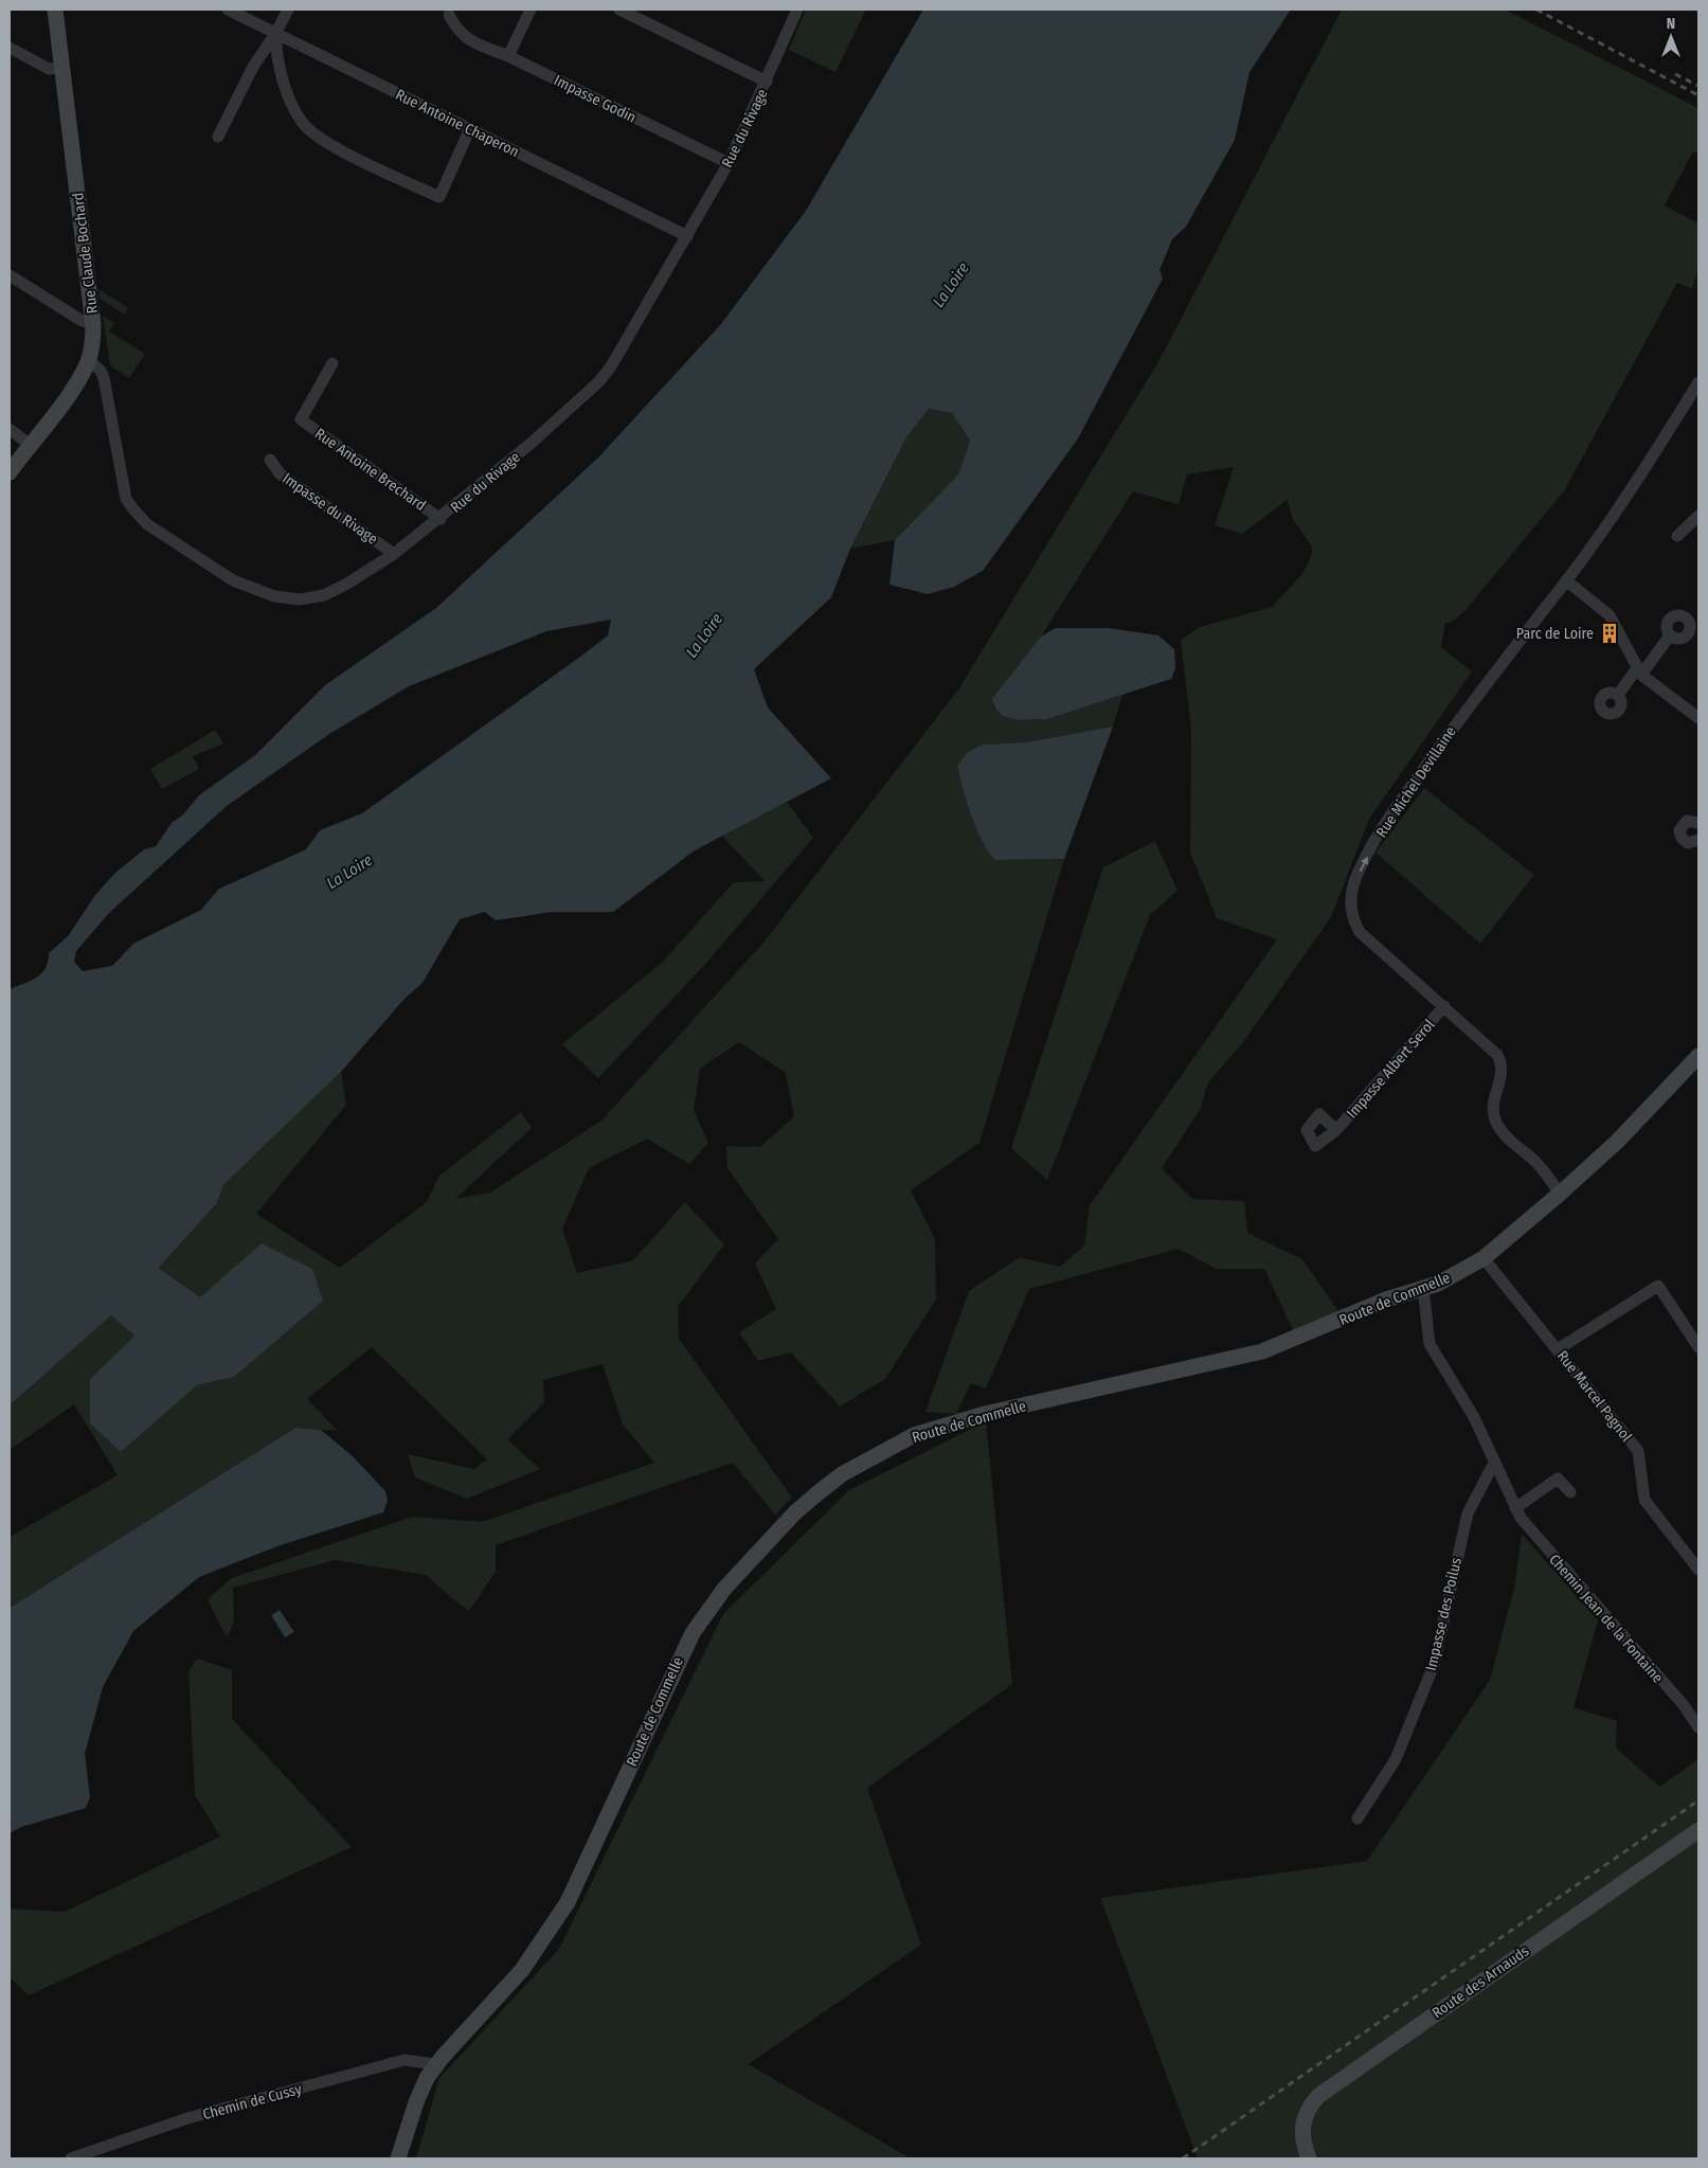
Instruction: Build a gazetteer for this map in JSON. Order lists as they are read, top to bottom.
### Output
{
  "streets": {
    "street": [
      "Impasse Godin",
      "Rue Antoine Chaperon",
      "Rue du Rivage",
      "Rue Claude Bochard",
      "Rue Antoine Brechard",
      "Impasse du Rivage",
      "Rue Michel Devillaine",
      "Impasse Albert Serol",
      "Route de Commelle",
      "Rue Marcel Pagnol",
      "Impasse des Poilus",
      "Chemin Jean de la Fontaine",
      "Route des Arnauds",
      "Chemin de Cussy"
    ]
  },
  "crossings": [
    ["Impasse Godin", "Rue du Rivage"],
    ["Rue Antoine Chaperon", "Rue du Rivage"],
    ["Rue du Rivage", "Rue Claude Bochard"],
    ["Rue du Rivage", "Rue Antoine Brechard"],
    ["Rue du Rivage", "Impasse du Rivage"],
    ["Rue Michel Devillaine", "Impasse Albert Serol"],
    ["Rue Michel Devillaine", "Route de Commelle"],
    ["Route de Commelle", "Rue Marcel Pagnol"],
    ["Route de Commelle", "Chemin Jean de la Fontaine"],
    ["Route de Commelle", "Chemin de Cussy"],
    ["Impasse des Poilus", "Chemin Jean de la Fontaine"]
  ],
  "one_way": ["Rue Michel Devillaine"],
  "water": ["La Loire"],
  "places": {
    "building": ["Parc de Loire"]
  },
  "north": "top"
}
